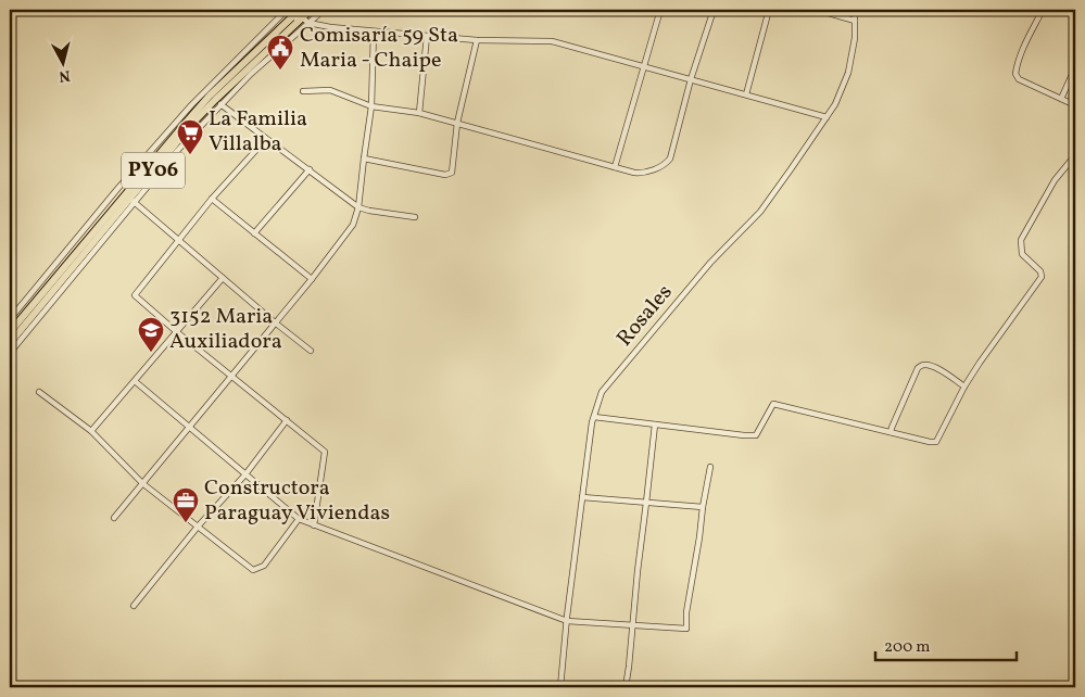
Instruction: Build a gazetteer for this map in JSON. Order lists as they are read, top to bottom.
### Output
{
  "streets": {
    "highway": ["PY06"],
    "street": ["Rosales"]
  },
  "places": {
    "public building": ["Comisaría 59 Sta Maria - Chaipe"],
    "supermarket": ["La Familia Villalba"],
    "school or university": ["3152 Maria Auxiliadora"],
    "office": ["Constructora Paraguay Viviendas"]
  },
  "scale_bar": "200 m",
  "north": "bottom"
}
